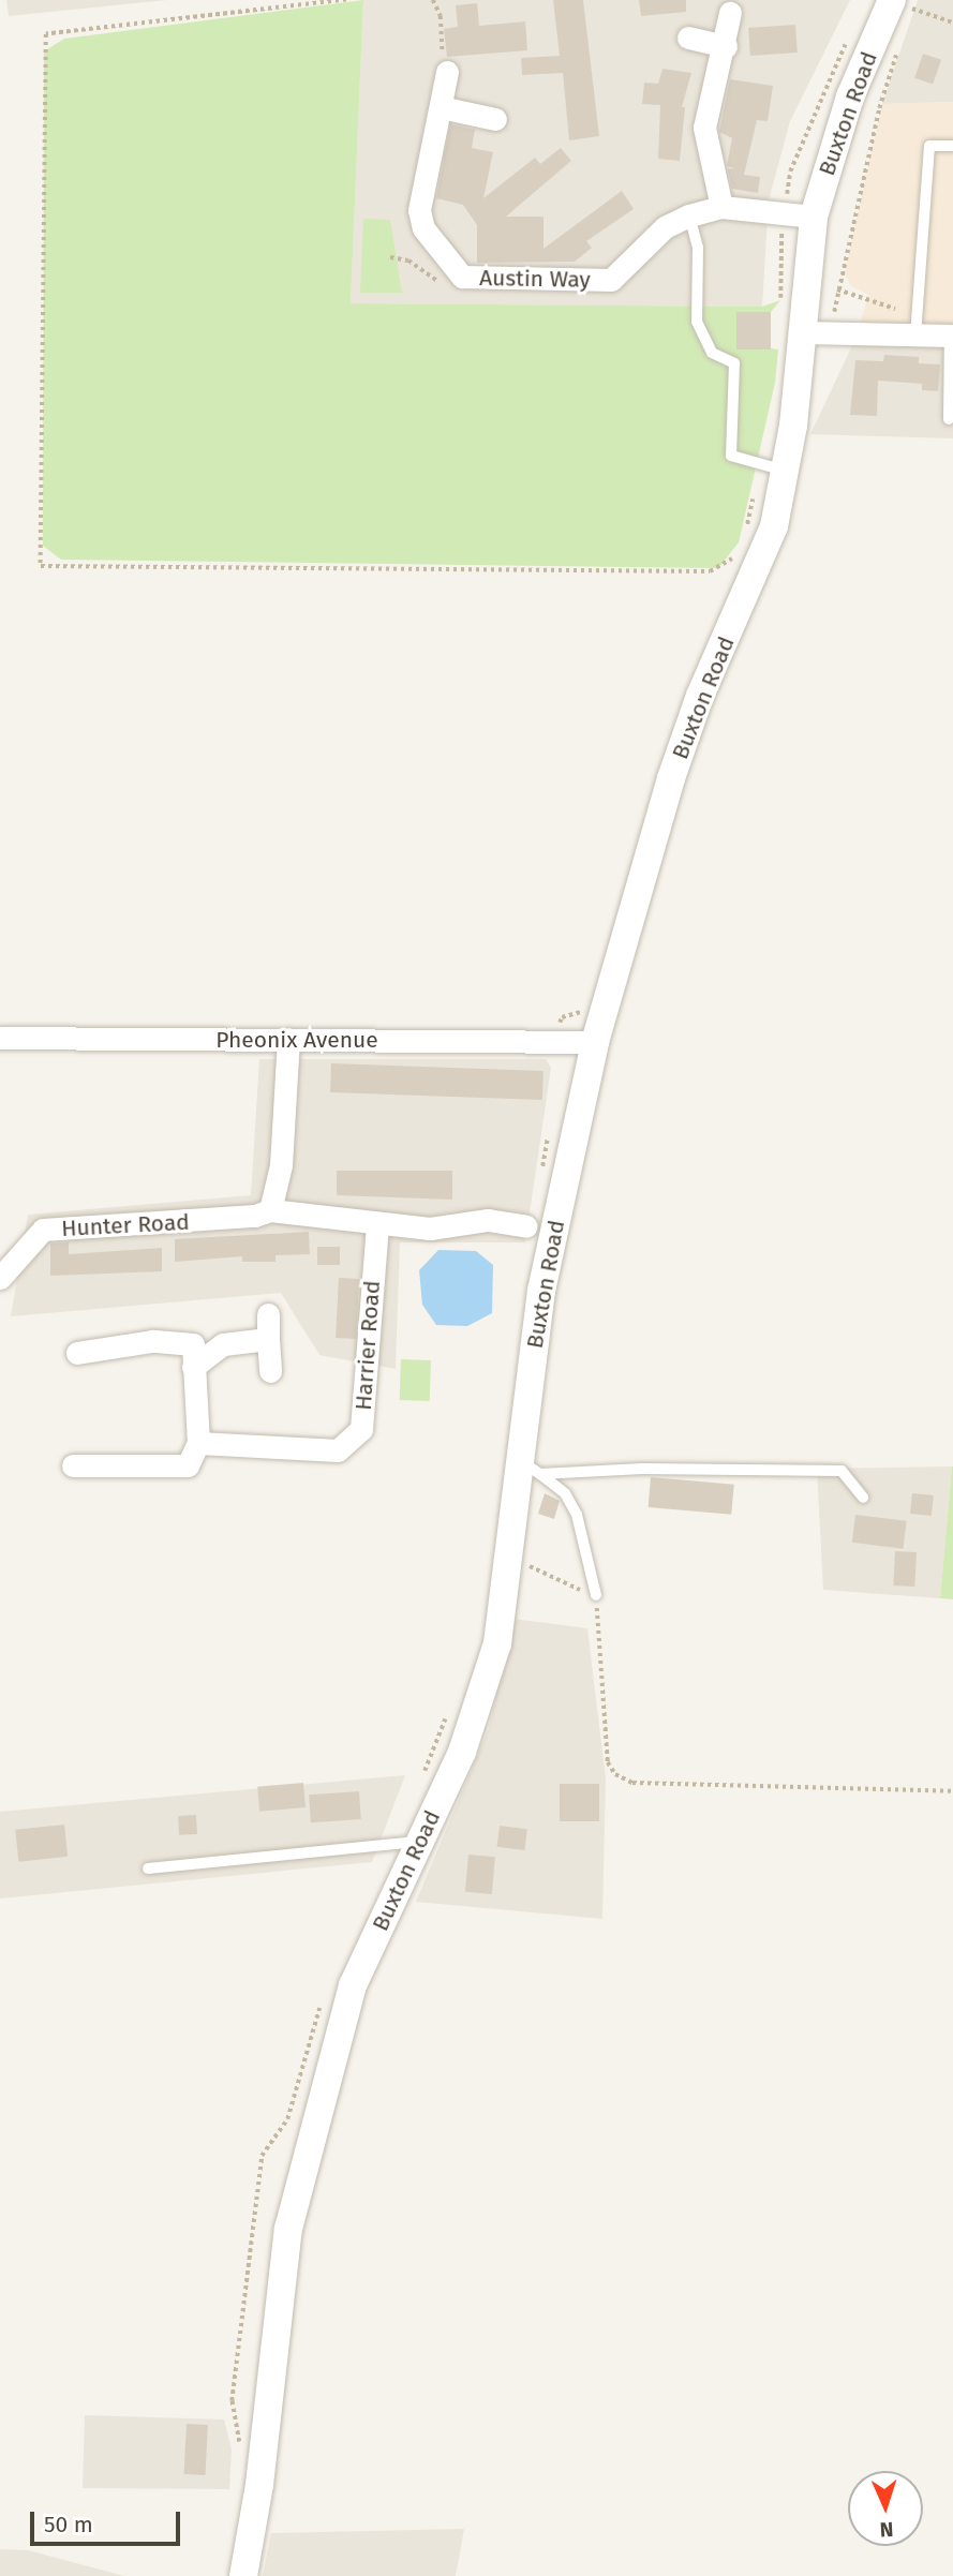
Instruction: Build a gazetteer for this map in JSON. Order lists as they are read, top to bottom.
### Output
{
  "streets": {
    "street": [
      "Buxton Road",
      "Austin Way",
      "Pheonix Avenue",
      "Hunter Road",
      "Harrier Road"
    ]
  },
  "crossings": [
    ["Buxton Road", "Austin Way"],
    ["Buxton Road", "Pheonix Avenue"],
    ["Hunter Road", "Harrier Road"]
  ],
  "scale_bar": "50 m",
  "north": "bottom"
}
